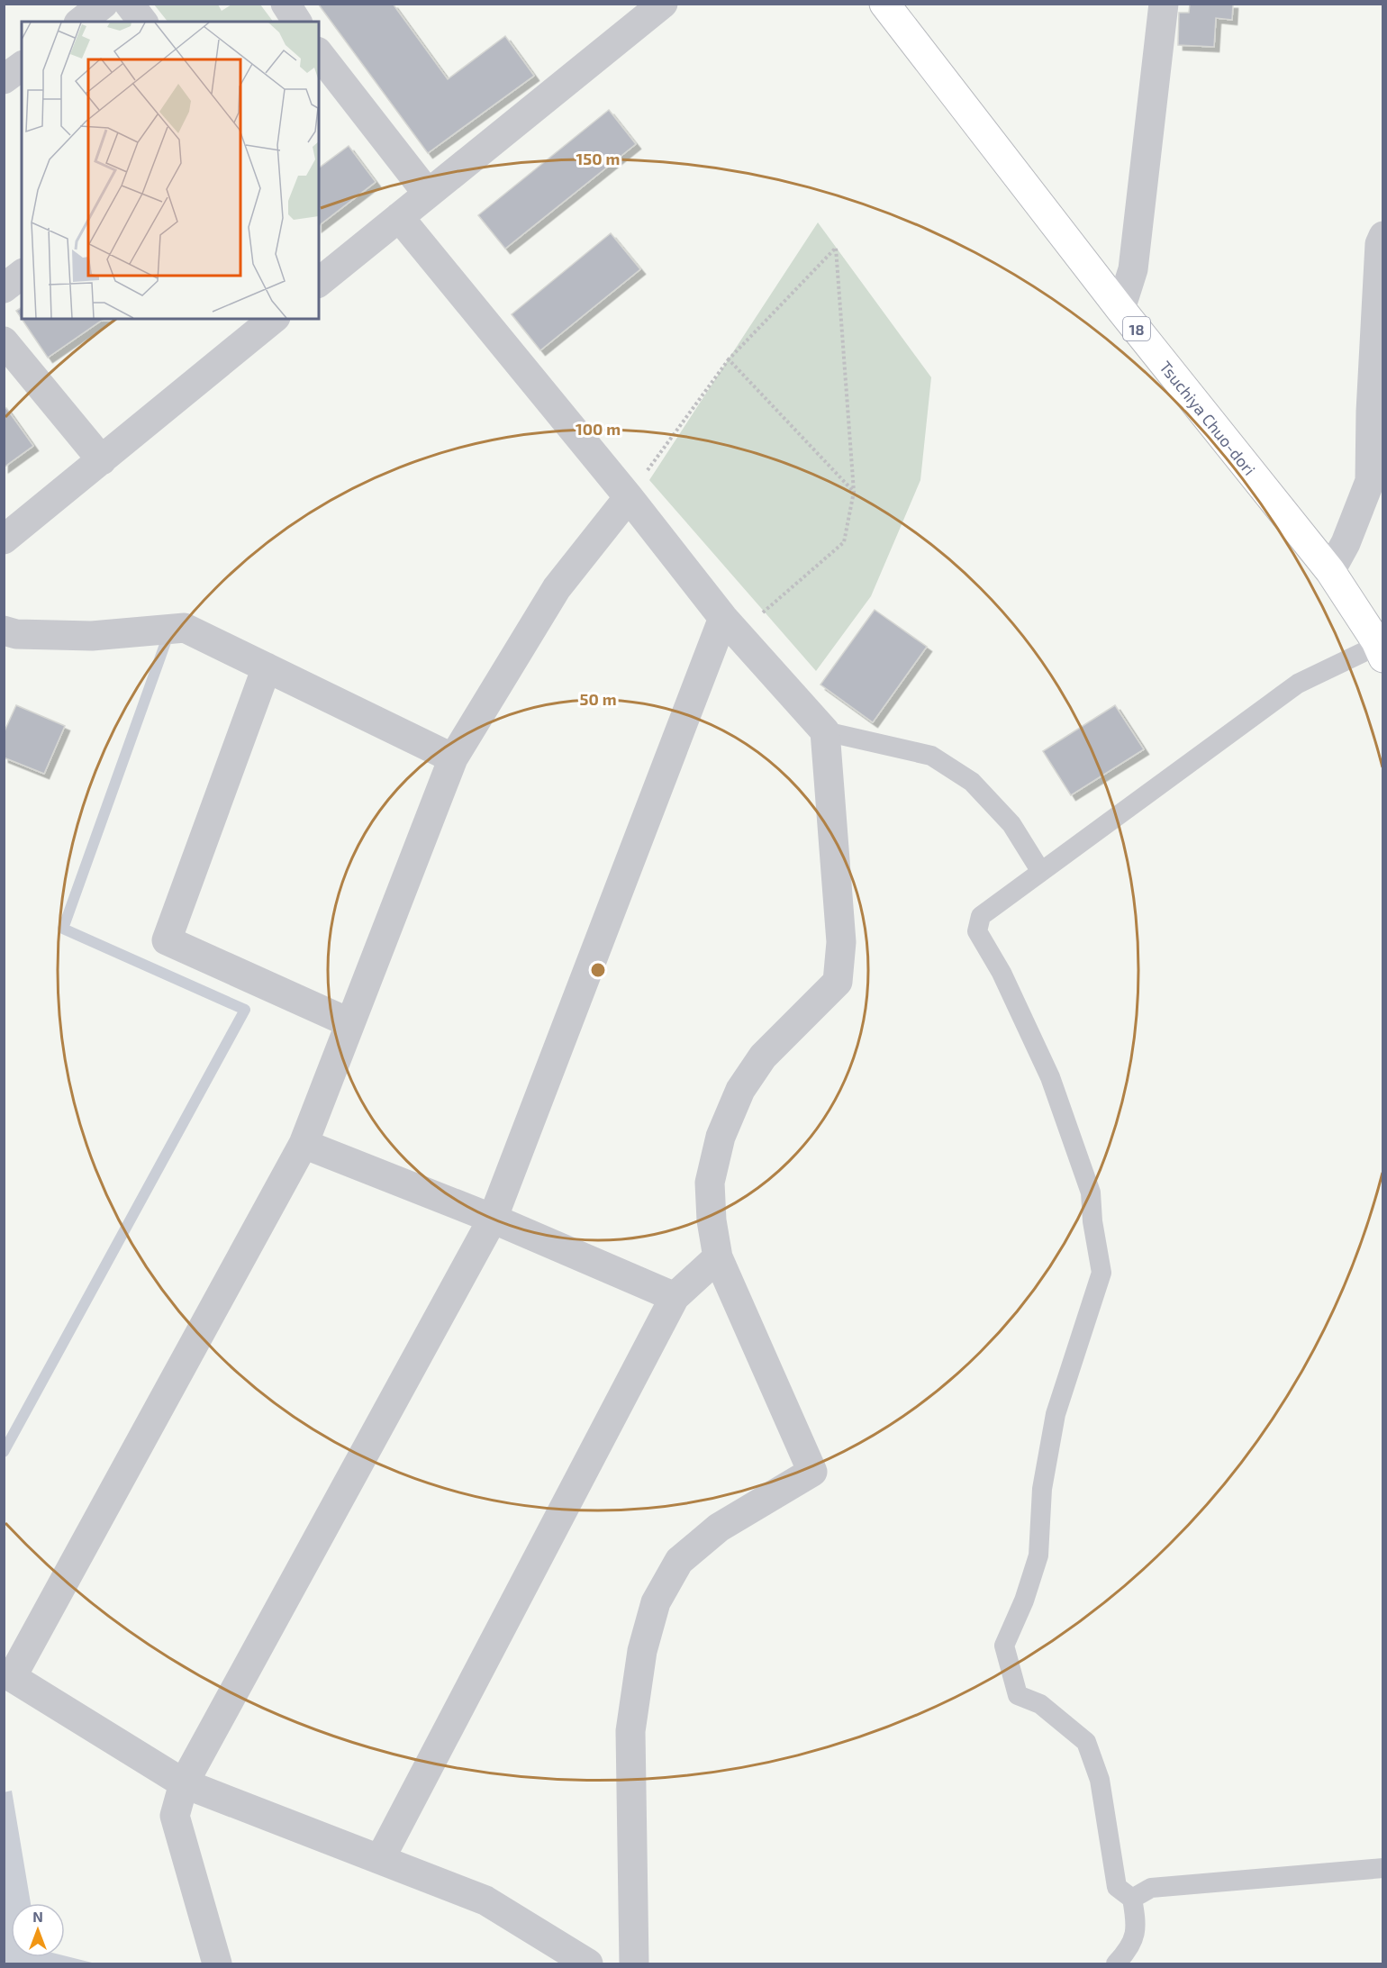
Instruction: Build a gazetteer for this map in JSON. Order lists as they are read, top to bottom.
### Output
{
  "streets": {
    "main road": ["18", "Tsuchiya Chuo-dori"]
  },
  "north": "top",
  "rings": ["150 m", "100 m", "50 m"]
}
